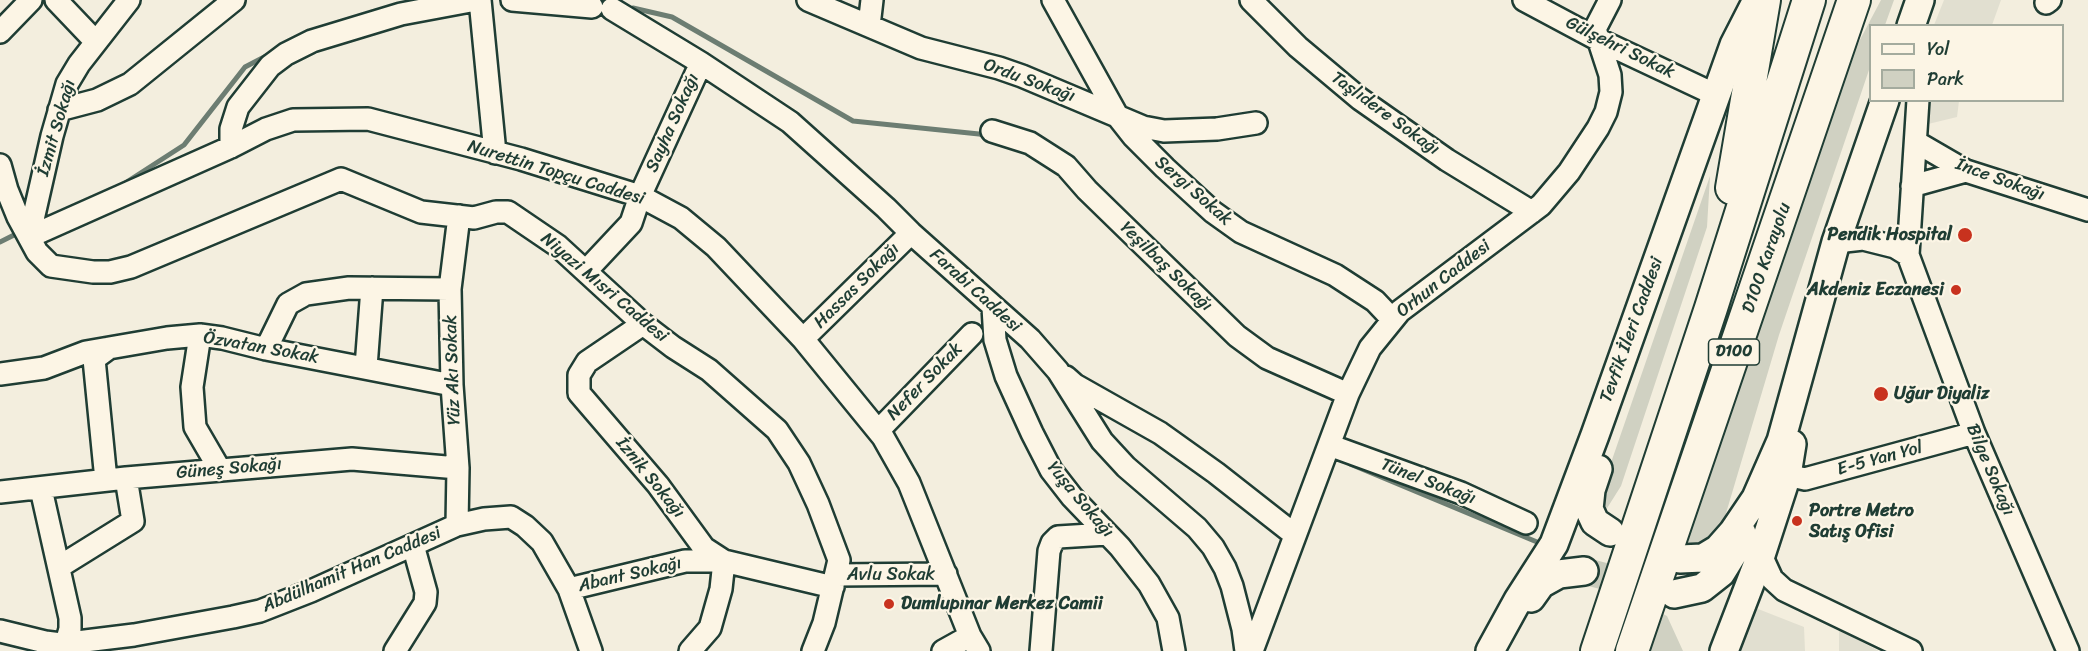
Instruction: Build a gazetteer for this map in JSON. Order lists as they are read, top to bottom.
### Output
{
  "streets": {
    "highway": ["D100 Karayolu", "D100"],
    "main road": ["Tevfik İleri Caddesi"],
    "street": [
      "Gülşehri Sokak",
      "Ordu Sokağı",
      "Taşlıdere Sokağı",
      "Sayha Sokağı",
      "İzmit Sokağı",
      "Nurettin Topçu Caddesi",
      "İnce Sokağı",
      "Sergi Sokak",
      "Yeşilbaş Sokağı",
      "Orhun Caddesi",
      "Hassas Sokağı",
      "Niyazi Mısri Caddesi",
      "Farabi Caddesi",
      "Özvatan Sokak",
      "Yüz Akı Sokak",
      "Nefer Sokak",
      "E-5 Yan Yol",
      "Güneş Sokağı",
      "Bilge Sokağı",
      "İznik Sokağı",
      "Tünel Sokağı",
      "Yuşa Sokağı",
      "Abdülhamit Han Caddesi",
      "Abant Sokağı",
      "Avlu Sokak"
    ]
  },
  "crossings": [
    ["Gülşehri Sokak", "Orhun Caddesi"],
    ["Gülşehri Sokak", "Tevfik İleri Caddesi"],
    ["Ordu Sokağı", "Sergi Sokak"],
    ["Taşlıdere Sokağı", "Orhun Caddesi"],
    ["Sayha Sokağı", "Nurettin Topçu Caddesi"],
    ["Sayha Sokağı", "Niyazi Mısri Caddesi"],
    ["Sayha Sokağı", "Farabi Caddesi"],
    ["İzmit Sokağı", "Nurettin Topçu Caddesi"],
    ["İzmit Sokağı", "Niyazi Mısri Caddesi"],
    ["Nurettin Topçu Caddesi", "Hassas Sokağı"],
    ["Nurettin Topçu Caddesi", "Niyazi Mısri Caddesi"],
    ["Nurettin Topçu Caddesi", "Nefer Sokak"],
    ["Nurettin Topçu Caddesi", "Avlu Sokak"],
    ["Sergi Sokak", "Orhun Caddesi"],
    ["Yeşilbaş Sokağı", "Orhun Caddesi"],
    ["Orhun Caddesi", "Tünel Sokağı"],
    ["Hassas Sokağı", "Farabi Caddesi"],
    ["Niyazi Mısri Caddesi", "Yüz Akı Sokak"],
    ["Niyazi Mısri Caddesi", "İznik Sokağı"],
    ["Niyazi Mısri Caddesi", "Abant Sokağı"],
    ["Niyazi Mısri Caddesi", "Avlu Sokak"],
    ["Farabi Caddesi", "Yuşa Sokağı"],
    ["Özvatan Sokak", "Yüz Akı Sokak"],
    ["Yüz Akı Sokak", "Güneş Sokağı"],
    ["Yüz Akı Sokak", "Abdülhamit Han Caddesi"],
    ["E-5 Yan Yol", "Bilge Sokağı"],
    ["İznik Sokağı", "Abant Sokağı"],
    ["Abdülhamit Han Caddesi", "Abant Sokağı"],
    ["Abant Sokağı", "Avlu Sokak"]
  ],
  "places": [
    "Pendik Hospital",
    "Akdeniz Eczanesi",
    "Uğur Diyaliz",
    "Portre Metro Satış Ofisi",
    "Dumlupınar Merkez Camii"
  ],
  "legend": ["Yol", "Park"]
}
